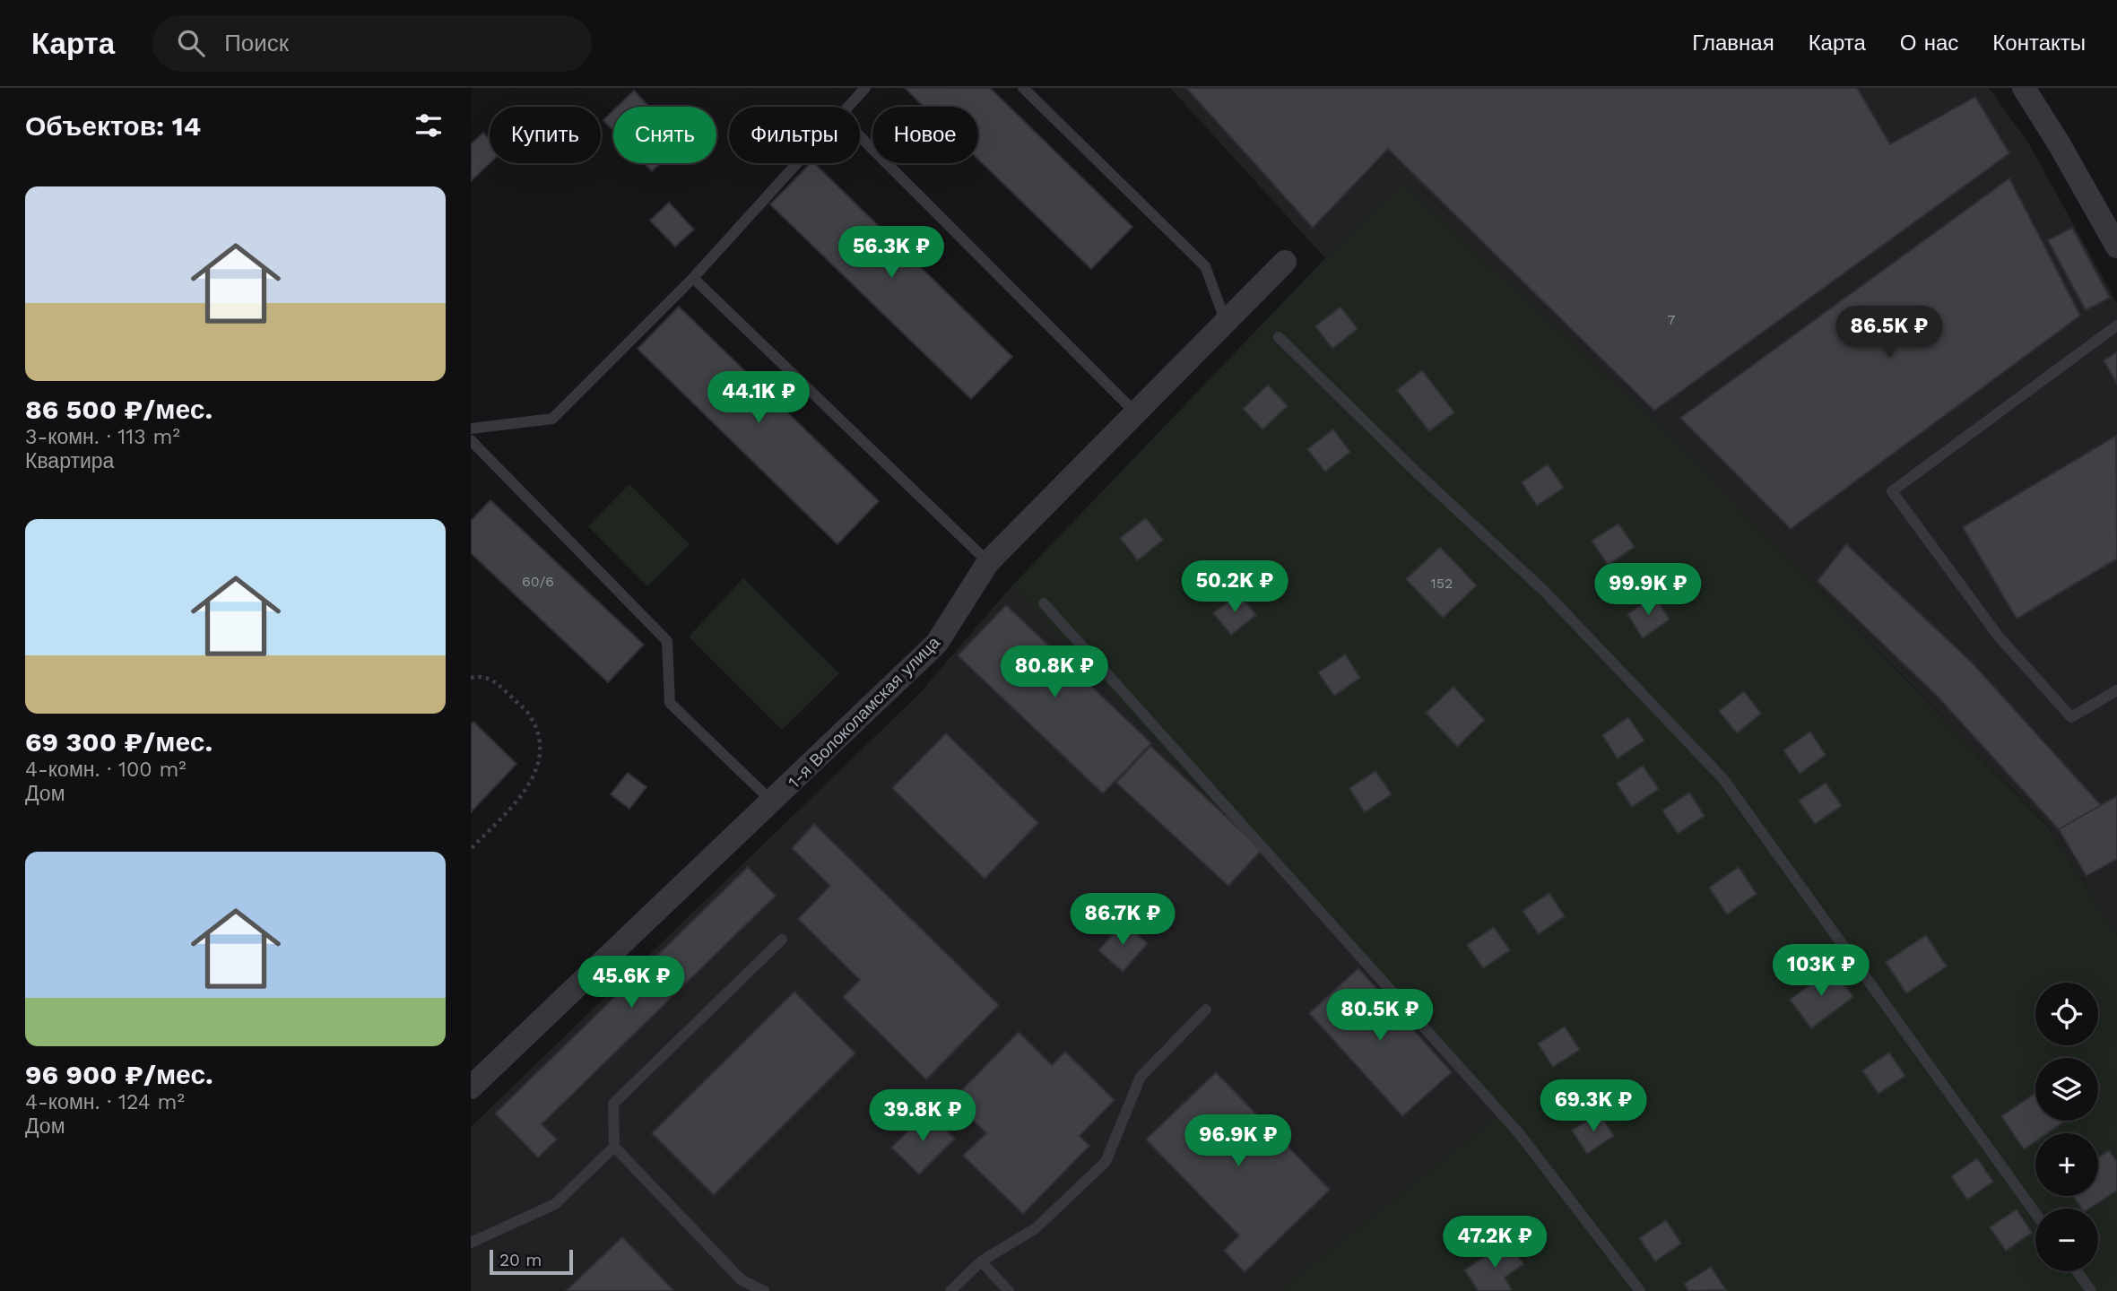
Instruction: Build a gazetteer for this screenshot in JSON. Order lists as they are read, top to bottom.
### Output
{
  "streets": {
    "street": ["1-я Волоколамская улица"]
  },
  "house_numbers": ["7", "60/6", "152"],
  "scale_bar": "20 m",
  "page": {
    "header": "Карта",
    "search": "Поиск",
    "nav": [
      "Главная",
      "Карта",
      "О нас",
      "Контакты"
    ],
    "heading": "Объектов: 14",
    "chip": [
      "Купить",
      "Снять",
      "Фильтры",
      "Новое"
    ],
    "list": [
      {
        "name": "86 500 ₽/мес.",
        "note": "3-комн. · 113 m² · Квартира"
      },
      {
        "name": "69 300 ₽/мес.",
        "note": "4-комн. · 100 m² · Дом"
      },
      {
        "name": "96 900 ₽/мес.",
        "note": "4-комн. · 124 m² · Дом"
      }
    ],
    "price": [
      "56.3K ₽",
      "86.5K ₽",
      "44.1K ₽",
      "50.2K ₽",
      "99.9K ₽",
      "80.8K ₽",
      "86.7K ₽",
      "103K ₽",
      "45.6K ₽",
      "80.5K ₽",
      "69.3K ₽",
      "39.8K ₽",
      "96.9K ₽",
      "47.2K ₽"
    ],
    "map_buttons": ["+", "−"],
    "scale": "20 m"
  }
}
